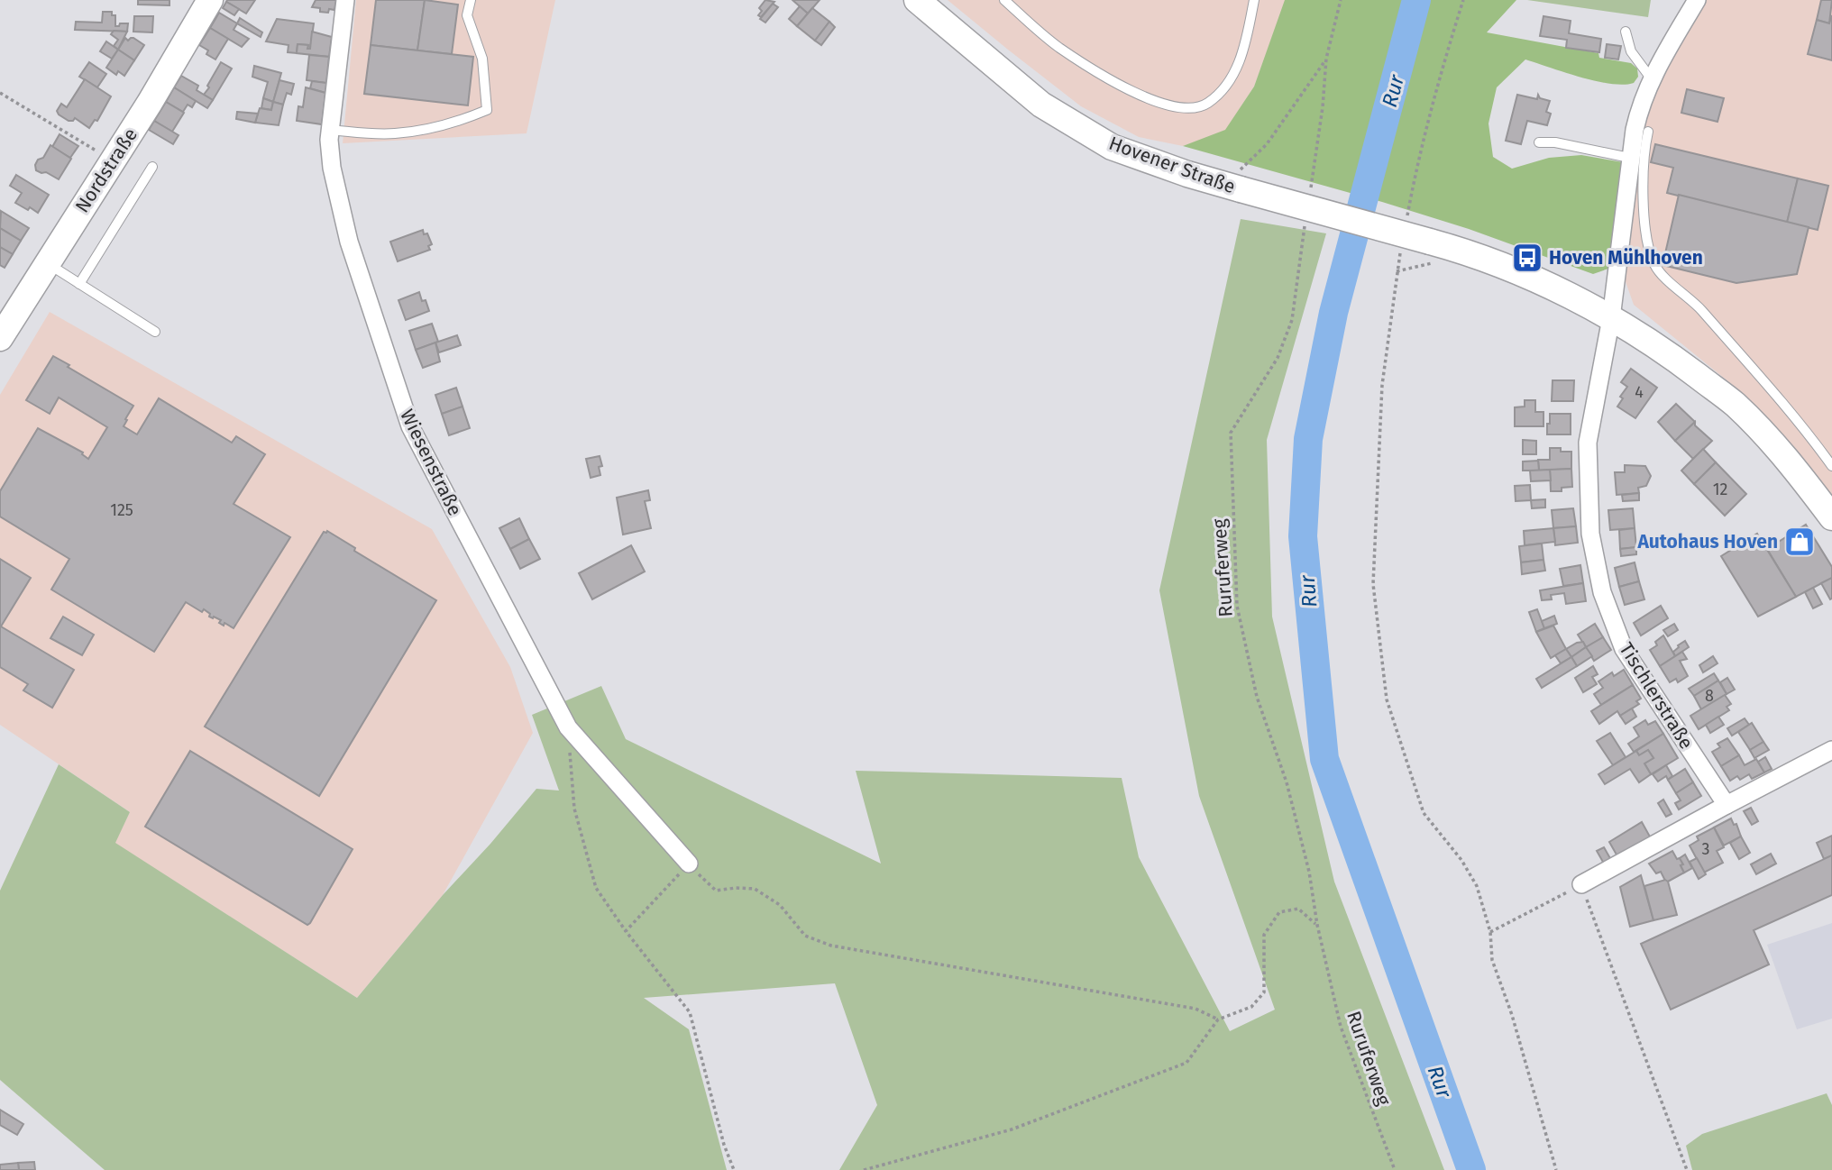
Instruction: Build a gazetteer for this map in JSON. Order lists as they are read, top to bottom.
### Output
{
  "streets": {
    "main road": ["Hovener Straße", "Nordstraße"],
    "street": ["Wiesenstraße", "Tischlerstraße"],
    "path": ["Ruruferweg"]
  },
  "crossings": [
    ["Hovener Straße", "Tischlerstraße"]
  ],
  "water": ["Rur"],
  "places": {
    "bus stop": ["Hoven Mühlhoven"],
    "shop": ["Autohaus Hoven"]
  },
  "house_numbers": [
    "4",
    "12",
    "125",
    "8",
    "3"
  ]
}
